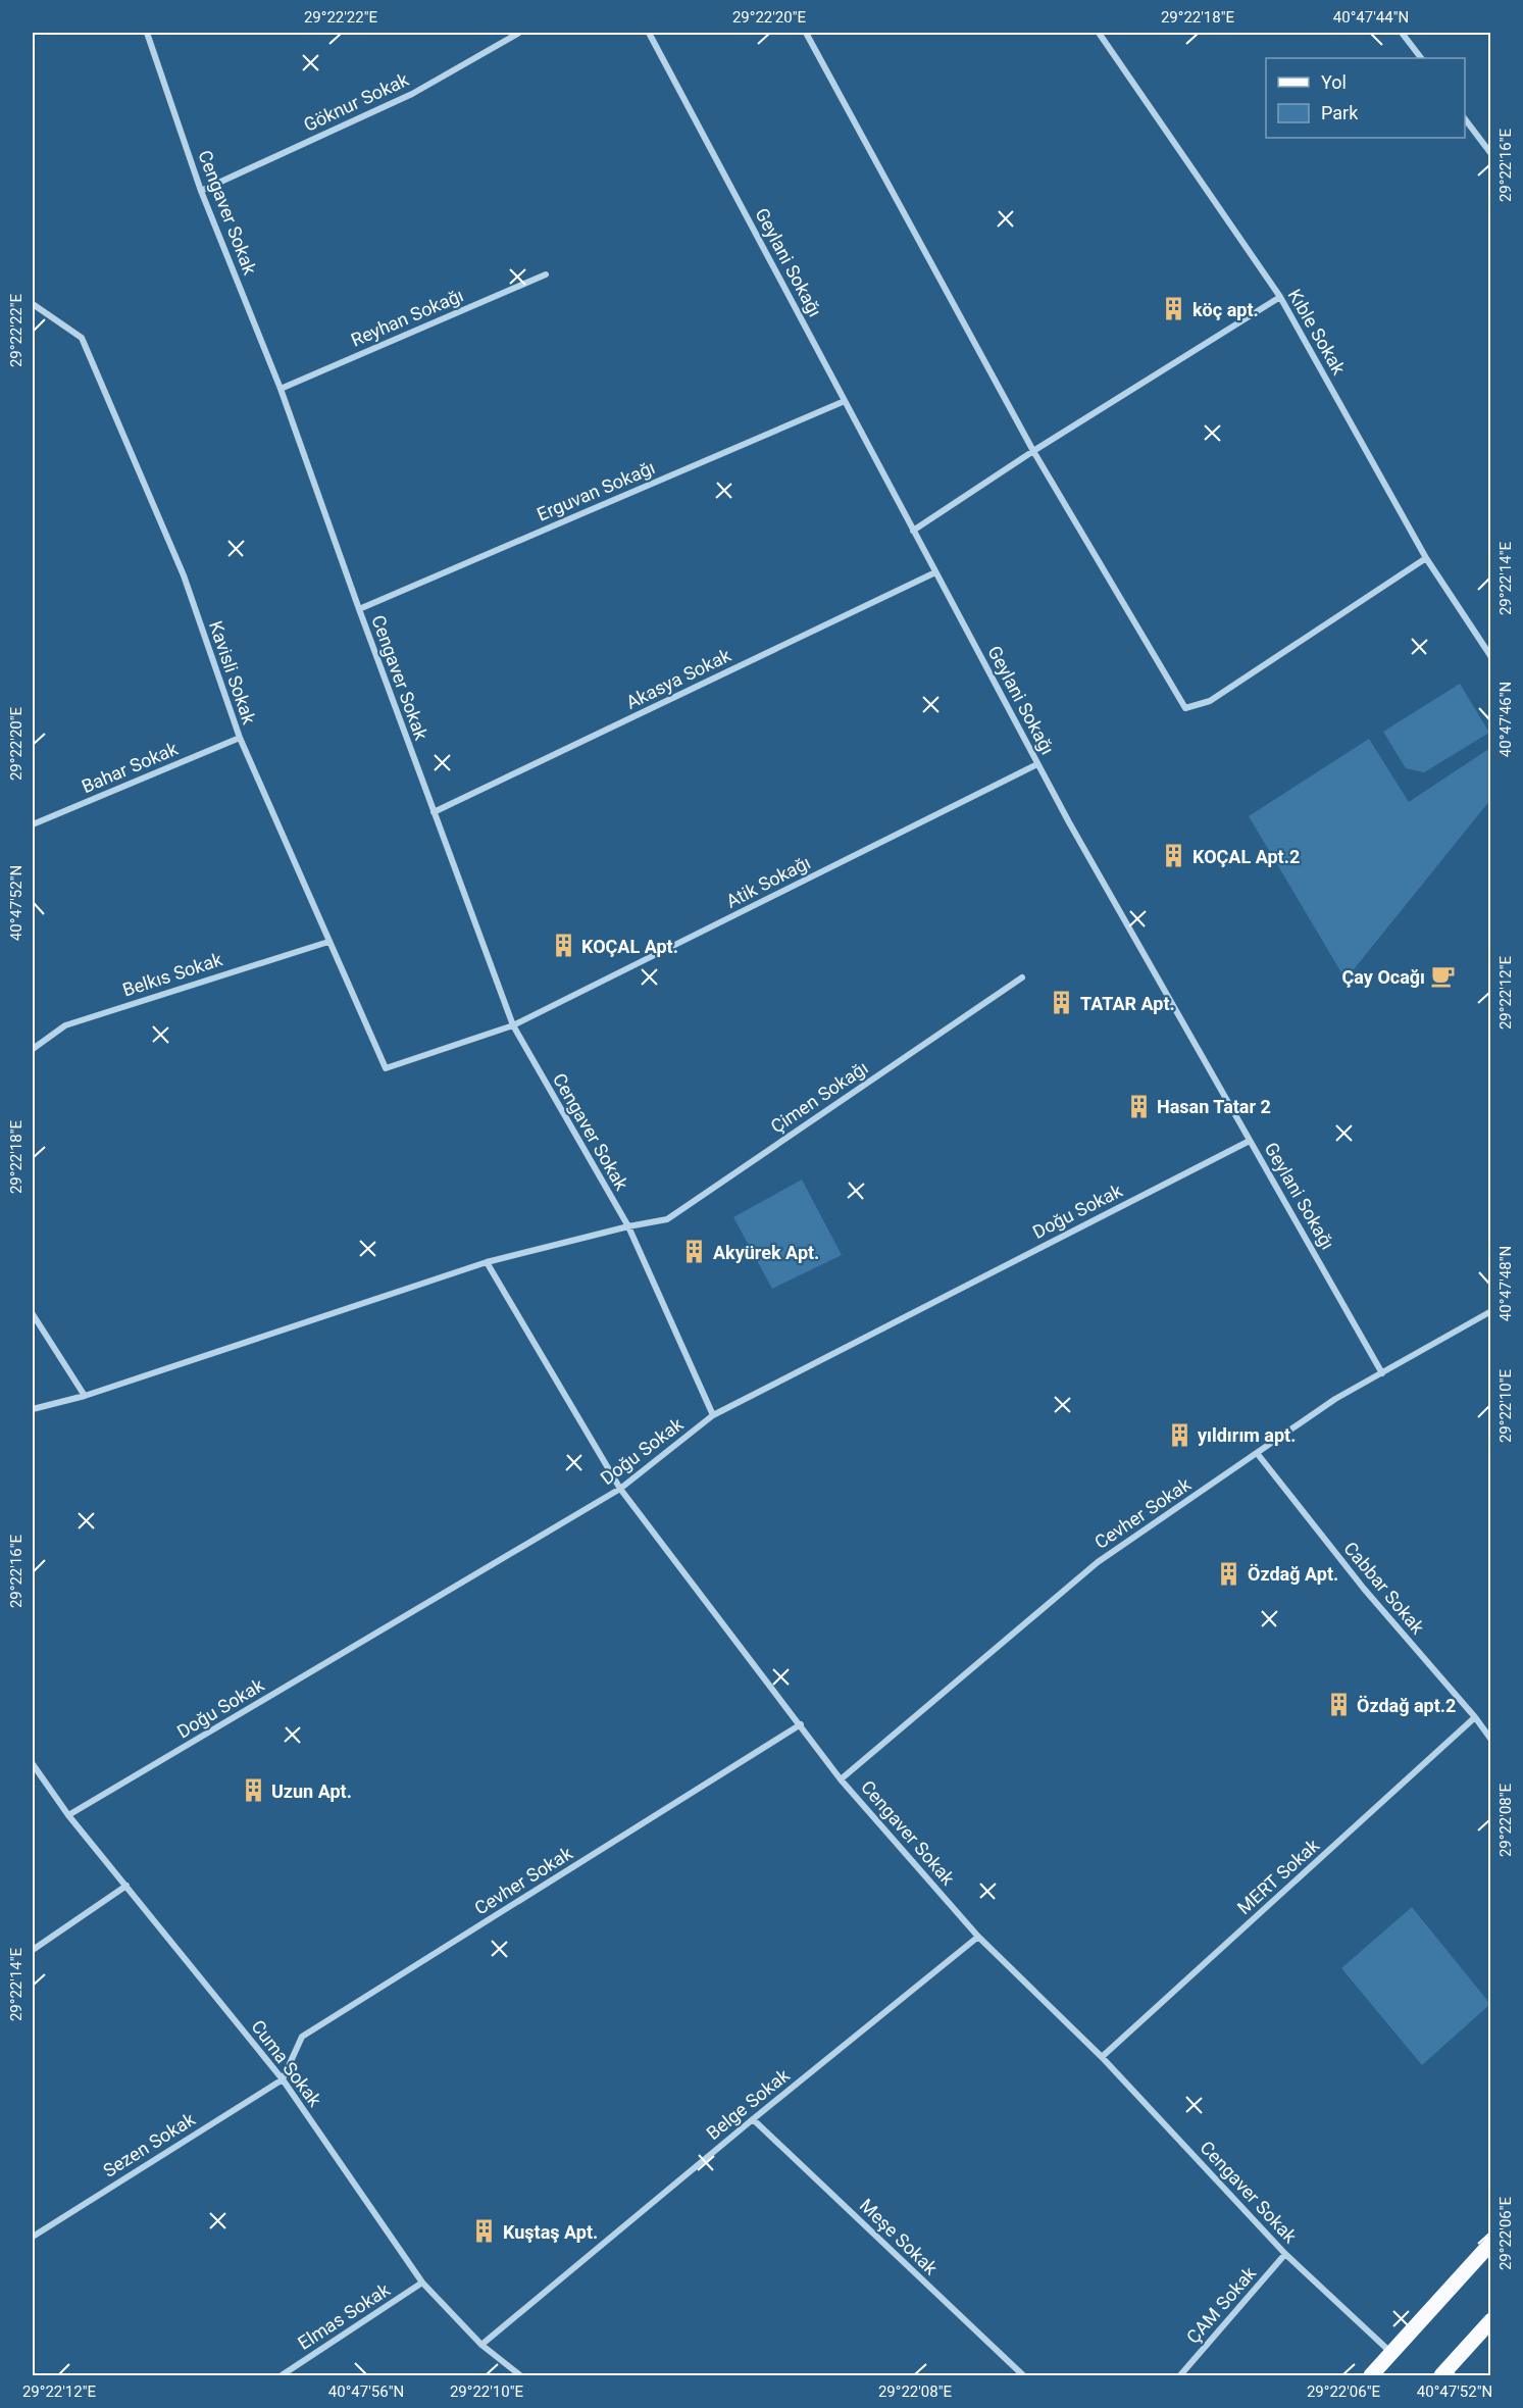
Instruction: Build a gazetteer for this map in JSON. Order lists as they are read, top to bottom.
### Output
{
  "streets": {
    "street": [
      "Göknur Sokak",
      "Cengaver Sokak",
      "Geylani Sokağı",
      "Reyhan Sokağı",
      "Kıble Sokak",
      "Erguvan Sokağı",
      "Kavisli Sokak",
      "Akasya Sokak",
      "Bahar Sokak",
      "Atik Sokağı",
      "Belkıs Sokak",
      "Çimen Sokağı",
      "Doğu Sokak",
      "Cevher Sokak",
      "Cabbar Sokak",
      "MERT Sokak",
      "Cuma Sokak",
      "Belge Sokak",
      "Sezen Sokak",
      "Meşe Sokak",
      "ÇAM Sokak",
      "Elmas Sokak"
    ]
  },
  "crossings": [
    ["Göknur Sokak", "Cengaver Sokak"],
    ["Cengaver Sokak", "Reyhan Sokağı"],
    ["Cengaver Sokak", "Erguvan Sokağı"],
    ["Cengaver Sokak", "Akasya Sokak"],
    ["Cengaver Sokak", "Atik Sokağı"],
    ["Cengaver Sokak", "Çimen Sokağı"],
    ["Cengaver Sokak", "Doğu Sokak"],
    ["Cengaver Sokak", "Cevher Sokak"],
    ["Cengaver Sokak", "MERT Sokak"],
    ["Cengaver Sokak", "Belge Sokak"],
    ["Cengaver Sokak", "ÇAM Sokak"],
    ["Geylani Sokağı", "Erguvan Sokağı"],
    ["Geylani Sokağı", "Akasya Sokak"],
    ["Geylani Sokağı", "Atik Sokağı"],
    ["Geylani Sokağı", "Doğu Sokak"],
    ["Geylani Sokağı", "Cevher Sokak"],
    ["Kavisli Sokak", "Bahar Sokak"],
    ["Kavisli Sokak", "Atik Sokağı"],
    ["Kavisli Sokak", "Belkıs Sokak"],
    ["Doğu Sokak", "Cuma Sokak"],
    ["Cevher Sokak", "Cabbar Sokak"],
    ["Cevher Sokak", "Cuma Sokak"],
    ["Cevher Sokak", "Sezen Sokak"],
    ["Cabbar Sokak", "MERT Sokak"],
    ["Cuma Sokak", "Belge Sokak"],
    ["Cuma Sokak", "Sezen Sokak"],
    ["Cuma Sokak", "Elmas Sokak"],
    ["Belge Sokak", "Meşe Sokak"]
  ],
  "places": {
    "building": [
      "köç apt.",
      "KOÇAL Apt.2",
      "KOÇAL Apt.",
      "TATAR Apt.",
      "Hasan Tatar 2",
      "Akyürek Apt.",
      "yıldırım apt.",
      "Özdağ Apt.",
      "Özdağ apt.2",
      "Uzun Apt.",
      "Kuştaş Apt."
    ],
    "cafe": ["Çay Ocağı"]
  },
  "legend": ["Yol", "Park"],
  "coordinates": [
    "29°22'22\"E",
    "29°22'20\"E",
    "29°22'18\"E",
    "40°47'44\"N",
    "29°22'16\"E",
    "29°22'14\"E",
    "40°47'46\"N",
    "40°47'52\"N",
    "29°22'12\"E",
    "40°47'48\"N",
    "29°22'10\"E",
    "29°22'08\"E",
    "29°22'06\"E",
    "40°47'56\"N"
  ]
}
